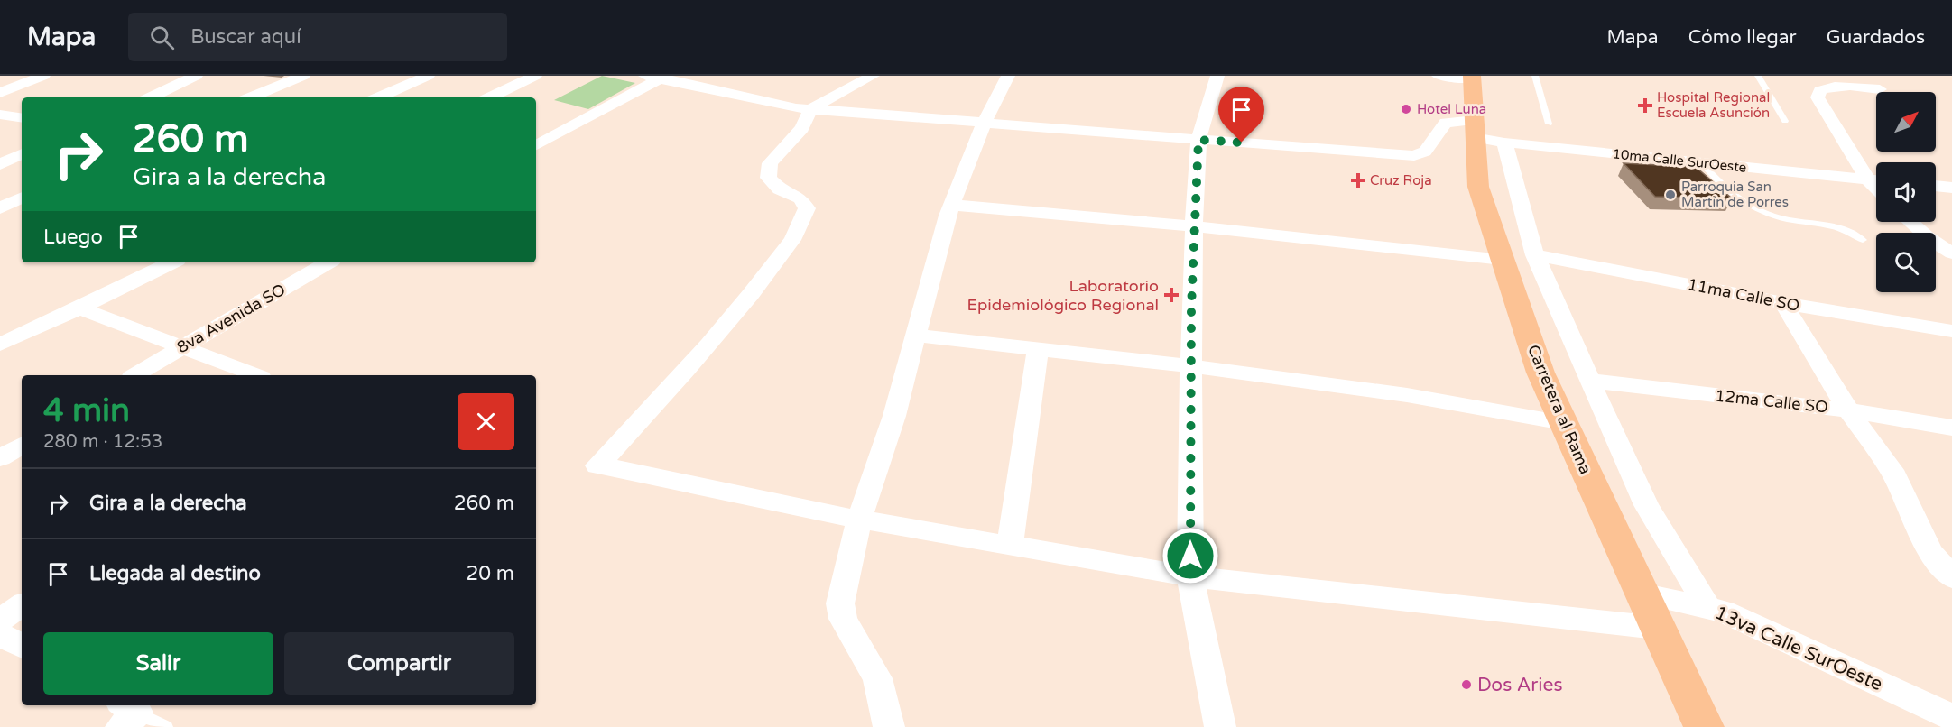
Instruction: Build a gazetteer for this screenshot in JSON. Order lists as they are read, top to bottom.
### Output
{
  "streets": {
    "highway": ["Carretera al Rama"],
    "street": [
      "10ma Calle SurOeste",
      "11ma Calle SO",
      "8va Avenida SO",
      "12ma Calle SO",
      "13va Calle SurOeste"
    ]
  },
  "crossings": [
    ["10ma Calle SurOeste", "Carretera al Rama"],
    ["Carretera al Rama", "13va Calle SurOeste"]
  ],
  "places": {
    "health": ["Hospital Regional Escuela Asunción", "Cruz Roja", "Laboratorio Epidemiológico Regional"],
    "other": ["Hotel Luna", "Parroquia San Martín de Porres", "Dos Aries"]
  },
  "north": "top right",
  "page": {
    "header": "Mapa",
    "search": "Buscar aquí",
    "nav": ["Mapa", "Cómo llegar", "Guardados"],
    "turn": ["260 m", "Gira a la derecha"],
    "then": "Luego",
    "heading": ["4 min", "280 m · 12:53"],
    "list": [
      {
        "name": "Gira a la derecha",
        "value": "260 m"
      },
      {
        "name": "Llegada al destino",
        "value": "20 m"
      }
    ],
    "buttons": ["Salir", "Compartir"]
  }
}
